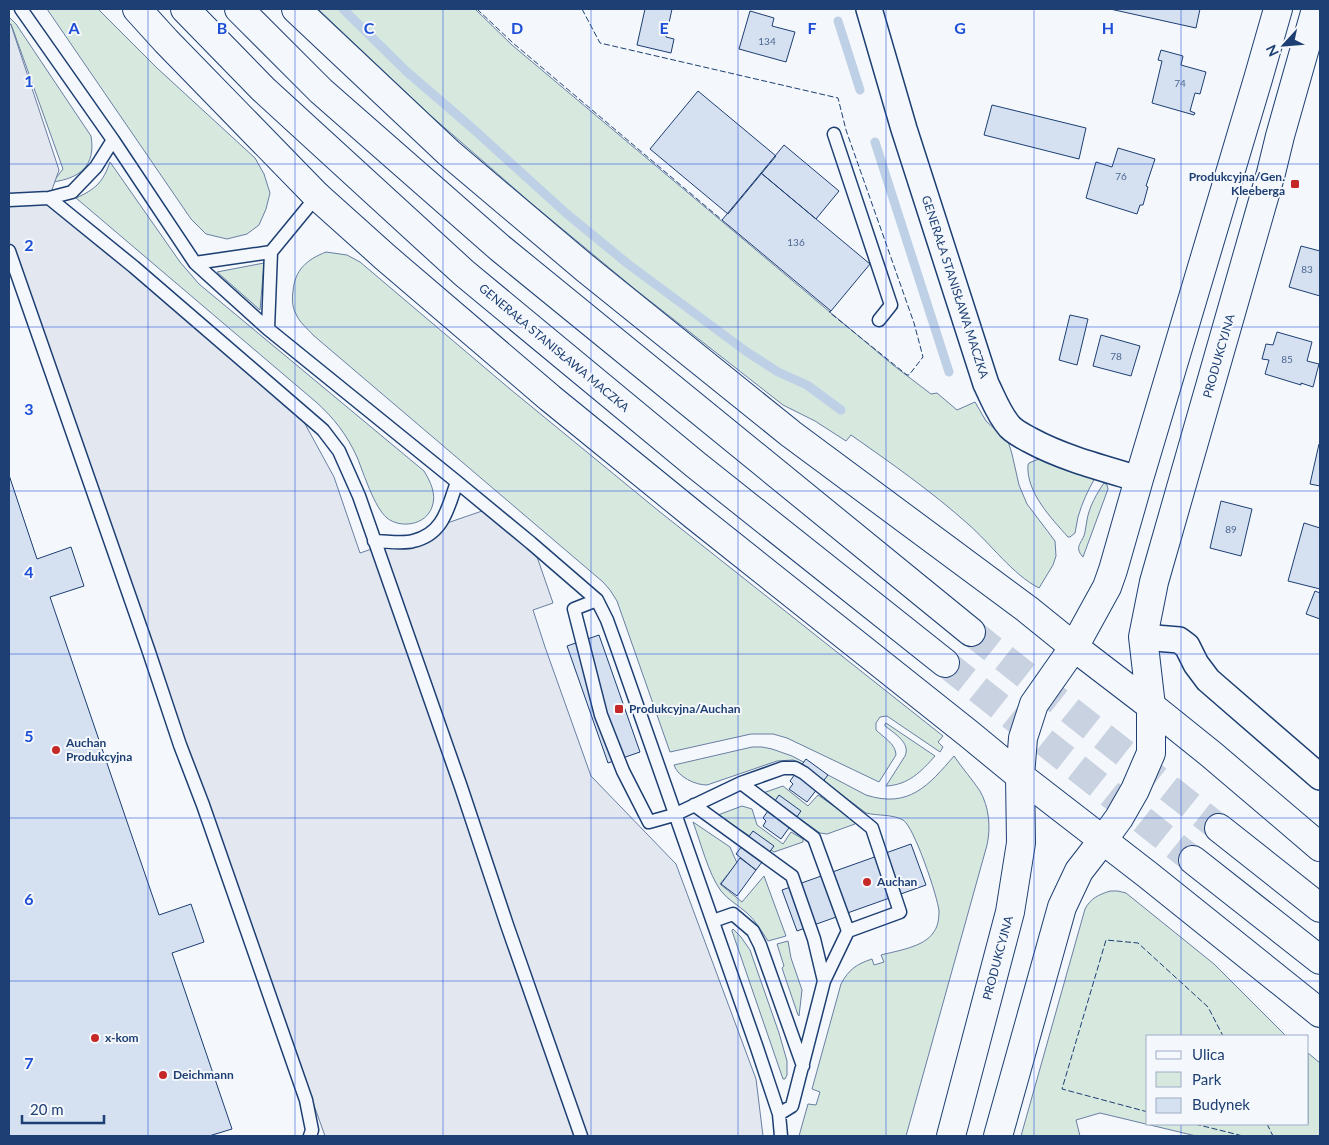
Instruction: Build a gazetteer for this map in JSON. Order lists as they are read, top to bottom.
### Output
{
  "streets": {
    "main road": ["GENERAŁA STANISŁAWA MACZKA", "PRODUKCYJNA"]
  },
  "places": {
    "transit": ["Produkcyjna/Gen. Kleeberga", "Produkcyjna/Auchan"],
    "other": [
      "Auchan Produkcyjna",
      "Auchan",
      "x-kom",
      "Deichmann"
    ]
  },
  "house_numbers": [
    "134",
    "74",
    "76",
    "136",
    "83",
    "78",
    "85",
    "89"
  ],
  "legend": ["Ulica", "Park", "Budynek"],
  "scale_bar": "20 m",
  "north": "bottom left",
  "grid": {
    "columns": [
      "A",
      "B",
      "C",
      "D",
      "E",
      "F",
      "G",
      "H"
    ],
    "rows": [
      "1",
      "2",
      "3",
      "4",
      "5",
      "6",
      "7"
    ]
  }
}
